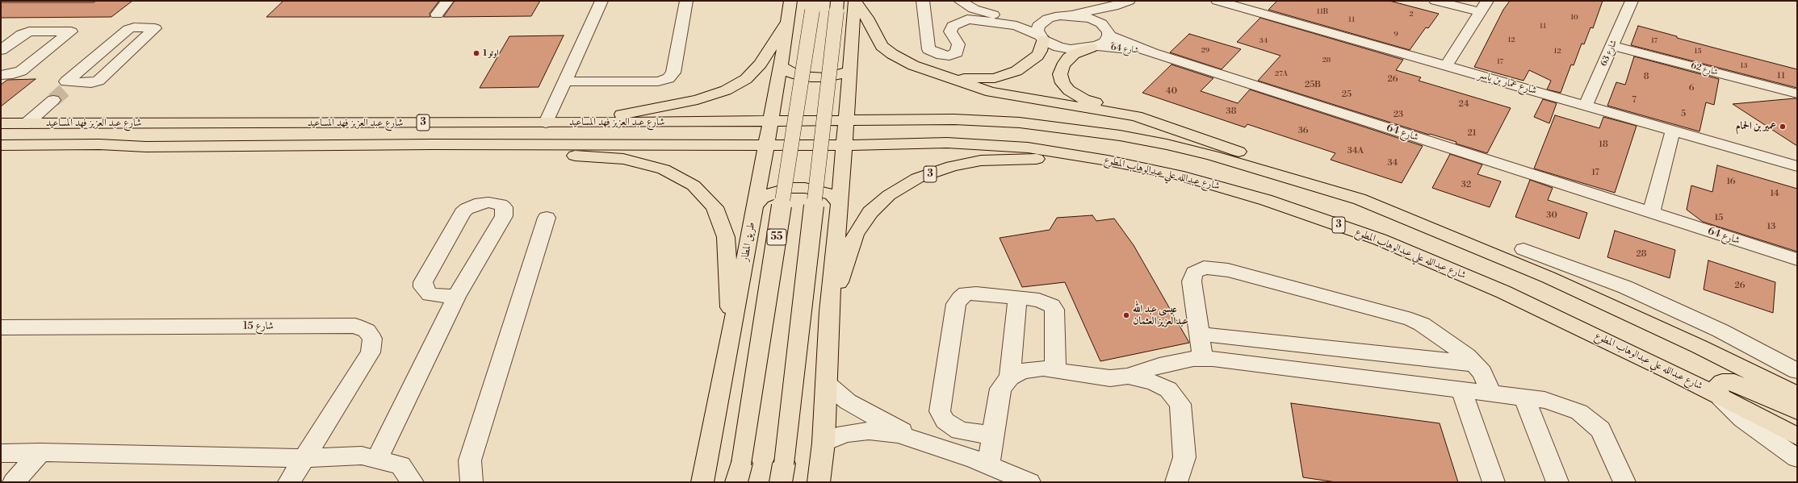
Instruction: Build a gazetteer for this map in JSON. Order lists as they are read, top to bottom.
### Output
{
  "streets": {
    "main road": [
      "3",
      "شارع عبد العزيز فهد المساعيد",
      "شارع عبدالله علي عبدالوهاب المطوع",
      "55",
      "طريق المطار"
    ],
    "street": [
      "شارع 64",
      "شارع 63",
      "شارع 62",
      "شارع عمار بن ياسر",
      "شارع 15"
    ]
  },
  "crossings": [
    ["شارع 63", "شارع 62"],
    ["شارع 63", "شارع عمار بن ياسر"],
    ["3", "شارع عبد العزيز فهد المساعيد"],
    ["3", "شارع عبدالله علي عبدالوهاب المطوع"],
    ["شارع عبد العزيز فهد المساعيد", "شارع عبدالله علي عبدالوهاب المطوع"],
    ["شارع عبد العزيز فهد المساعيد", "طريق المطار"]
  ],
  "places": ["اوتو 1", "عمير بن الحمام", "عيسى عبد الله عبدالعزيز العثمان"],
  "house_numbers": [
    "11B",
    "2",
    "10",
    "11",
    "11",
    "9",
    "12",
    "34",
    "17",
    "29",
    "12",
    "15",
    "28",
    "17",
    "13",
    "27A",
    "11",
    "8",
    "26",
    "25B",
    "6",
    "40",
    "25",
    "7",
    "24",
    "38",
    "5",
    "23",
    "36",
    "21",
    "18",
    "34A",
    "34",
    "17",
    "16",
    "32",
    "14",
    "30",
    "15",
    "13",
    "28",
    "26"
  ]
}
